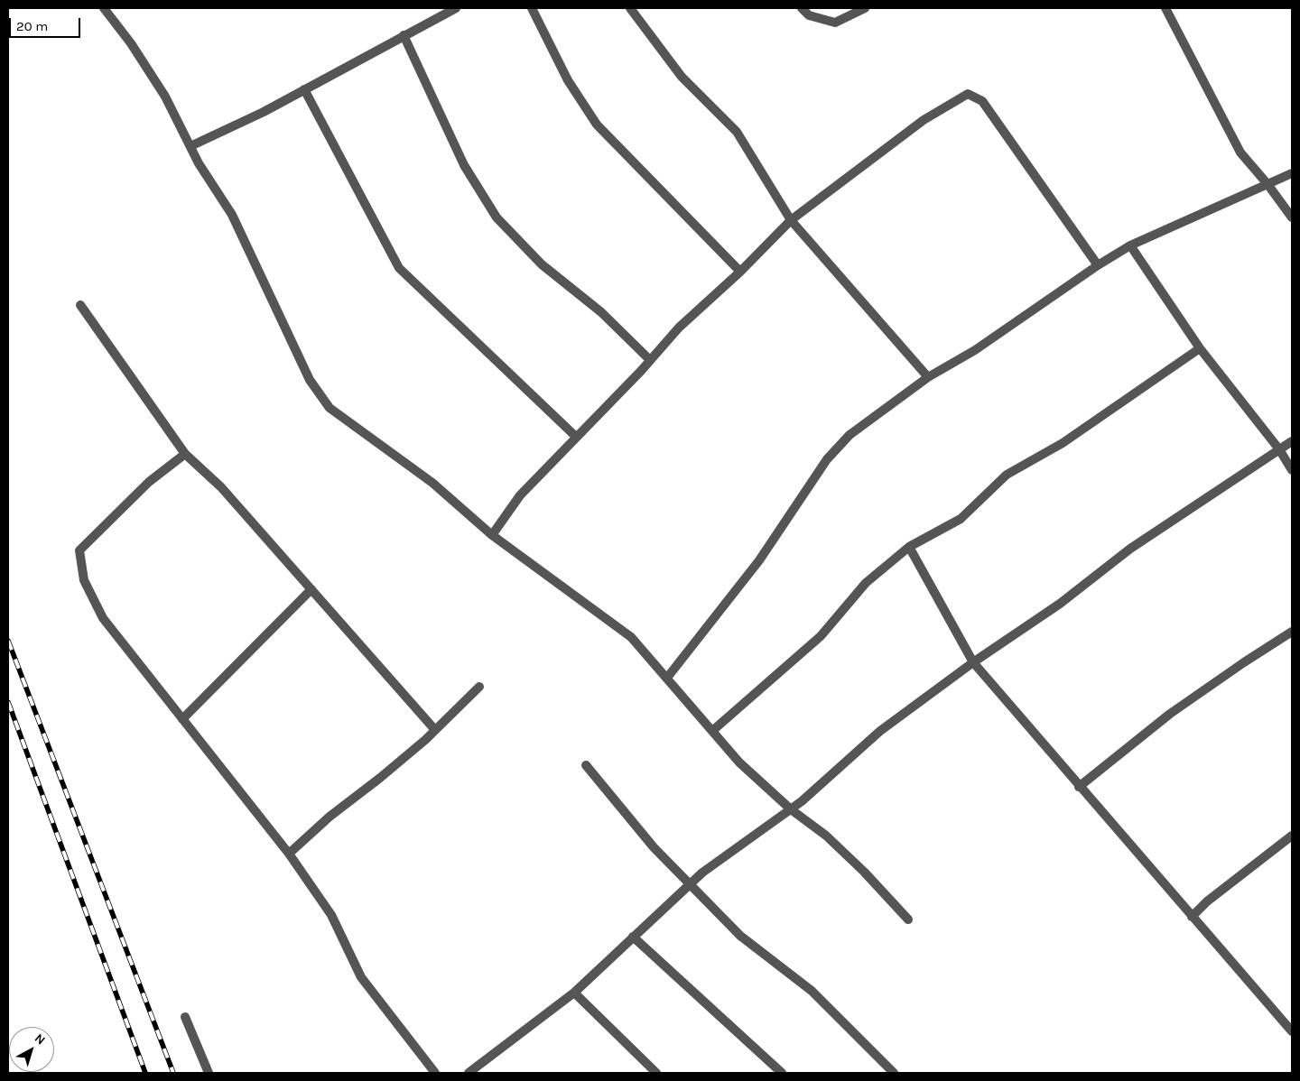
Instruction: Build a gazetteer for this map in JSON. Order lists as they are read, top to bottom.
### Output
{
  "scale_bar": "20 m",
  "north": "top right"
}
